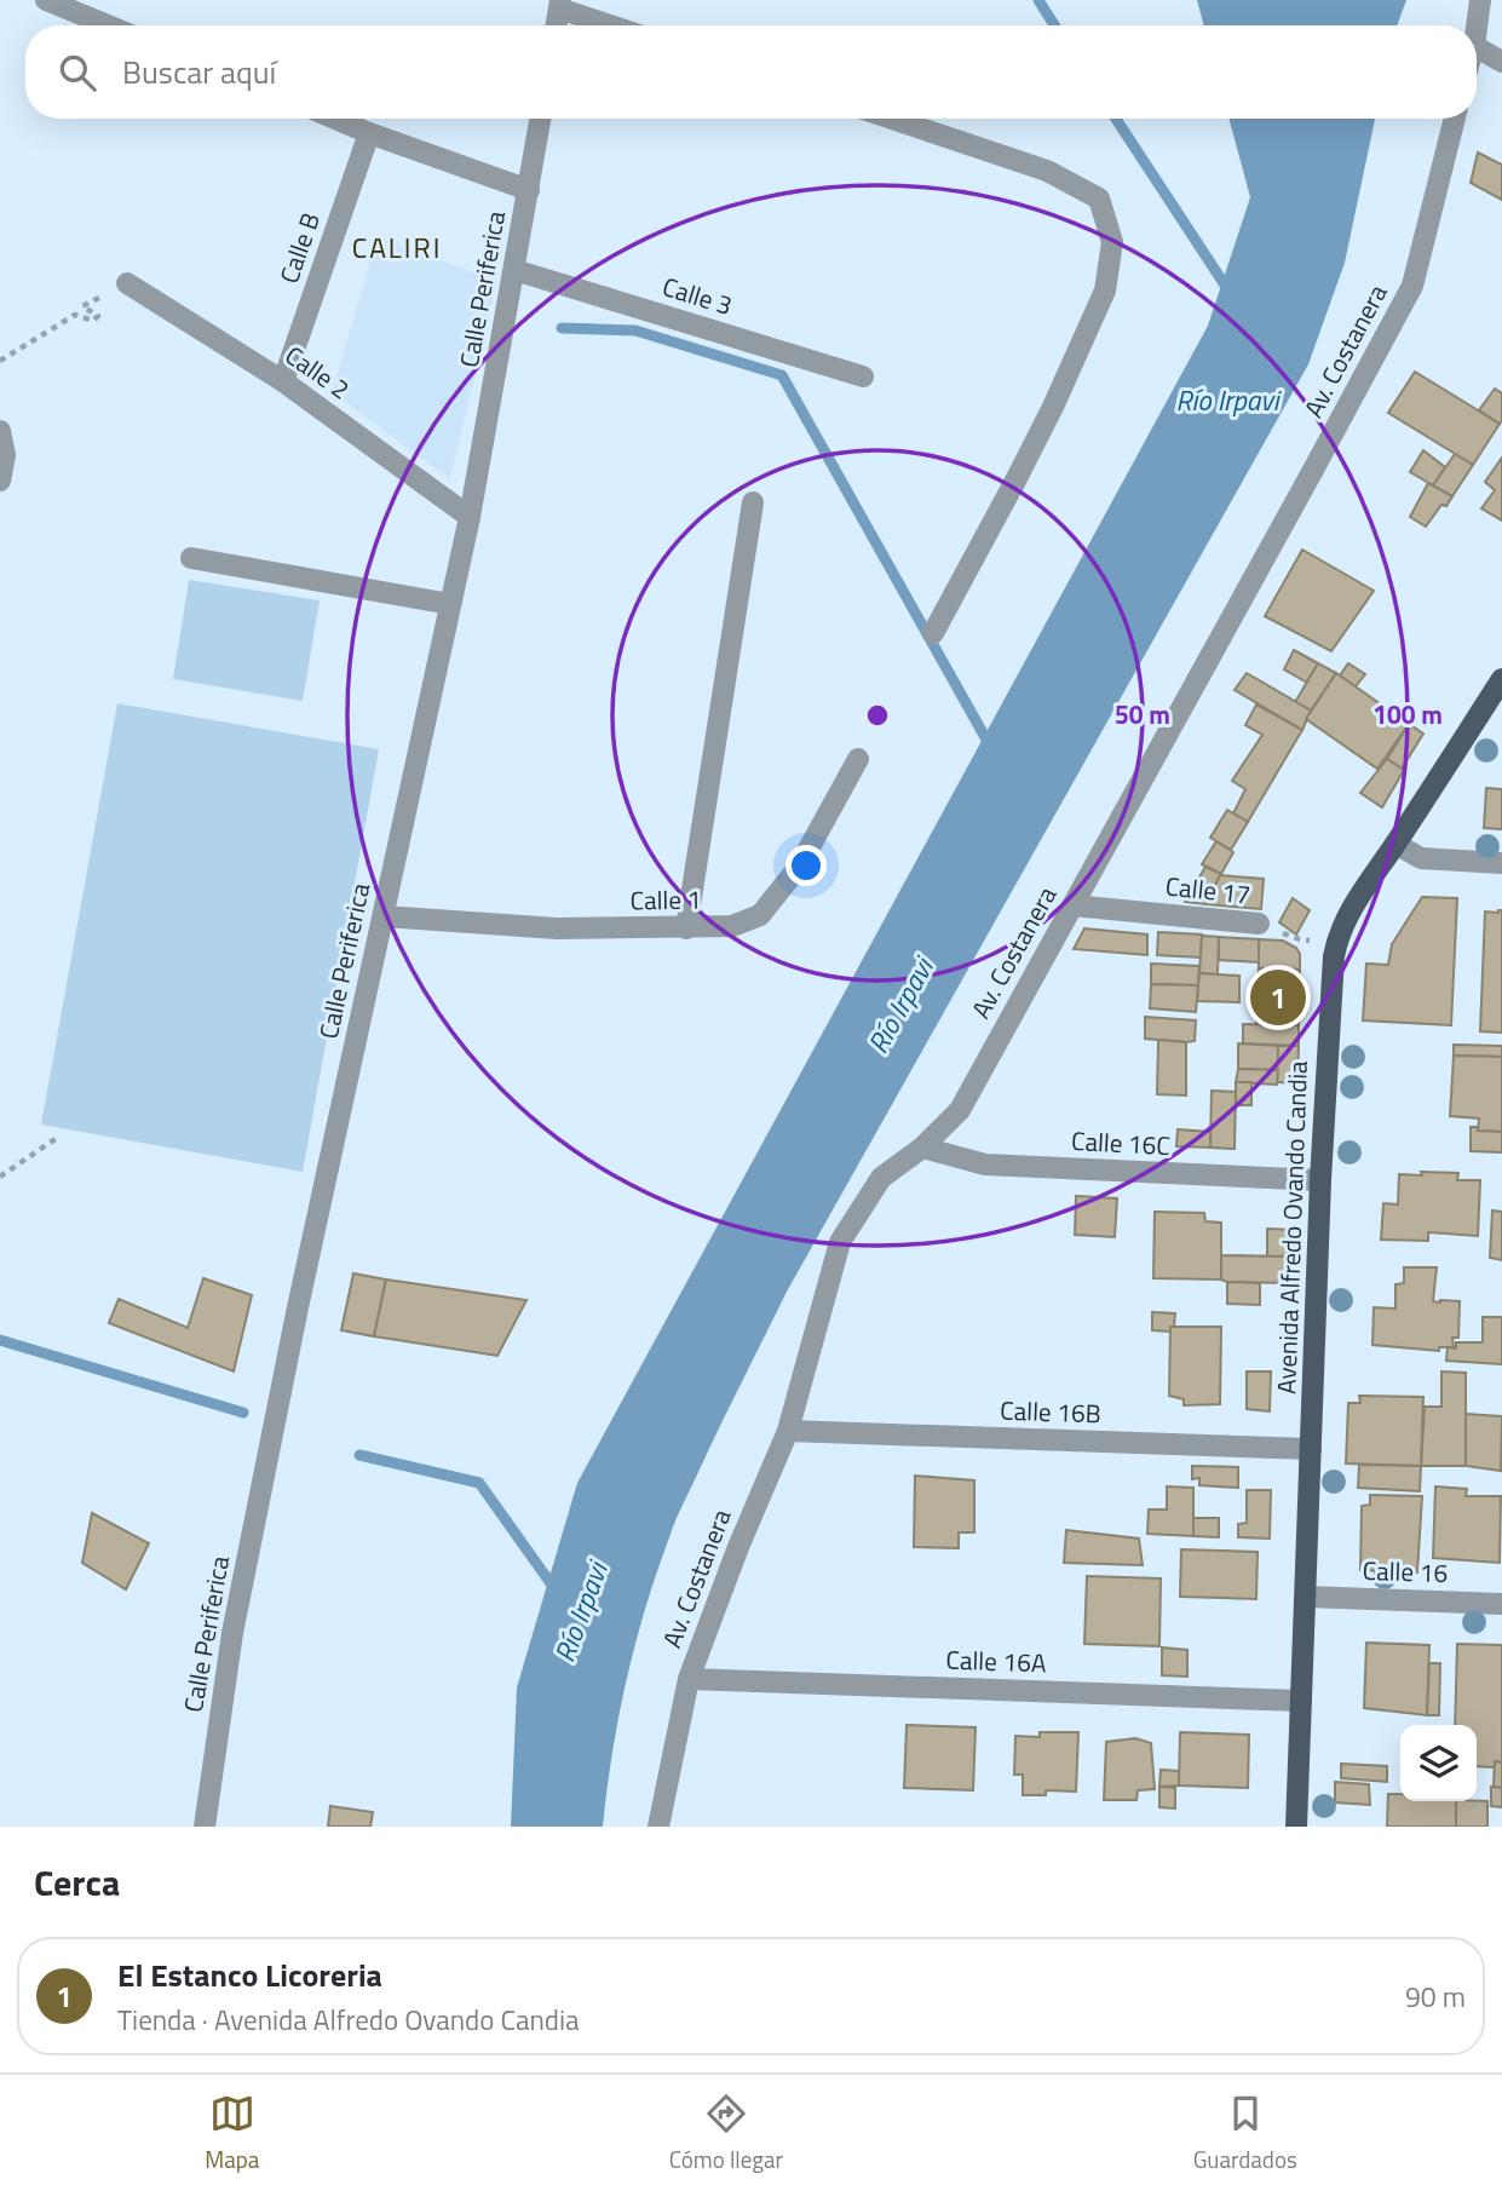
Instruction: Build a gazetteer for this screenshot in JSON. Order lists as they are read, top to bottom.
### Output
{
  "streets": {
    "main road": ["Avenida Alfredo Ovando Candia"],
    "street": [
      "Calle B",
      "Calle Periferica",
      "Calle 3",
      "Av. Costanera",
      "Calle 2",
      "Calle 17",
      "Calle 1",
      "Calle 16C",
      "Calle 16B",
      "Calle 16",
      "Calle 16A"
    ]
  },
  "crossings": [
    ["Calle B", "Calle 2"],
    ["Calle Periferica", "Calle 3"],
    ["Calle Periferica", "Calle 2"],
    ["Calle Periferica", "Calle 1"],
    ["Av. Costanera", "Calle 17"],
    ["Av. Costanera", "Calle 16C"],
    ["Av. Costanera", "Calle 16B"],
    ["Av. Costanera", "Calle 16A"],
    ["Calle 17", "Avenida Alfredo Ovando Candia"],
    ["Calle 16C", "Avenida Alfredo Ovando Candia"],
    ["Avenida Alfredo Ovando Candia", "Calle 16B"],
    ["Avenida Alfredo Ovando Candia", "Calle 16"],
    ["Avenida Alfredo Ovando Candia", "Calle 16A"]
  ],
  "districts": ["CALIRI"],
  "water": ["Río Irpavi"],
  "page": {
    "search": "Buscar aquí",
    "pins": "1",
    "heading": "Cerca",
    "list": [
      {
        "mark": "1",
        "name": "El Estanco Licoreria",
        "note": "Tienda · Avenida Alfredo Ovando Candia",
        "value": "90 m"
      }
    ],
    "nav": ["Mapa", "Cómo llegar", "Guardados"]
  },
  "rings": ["50 m", "100 m"]
}
